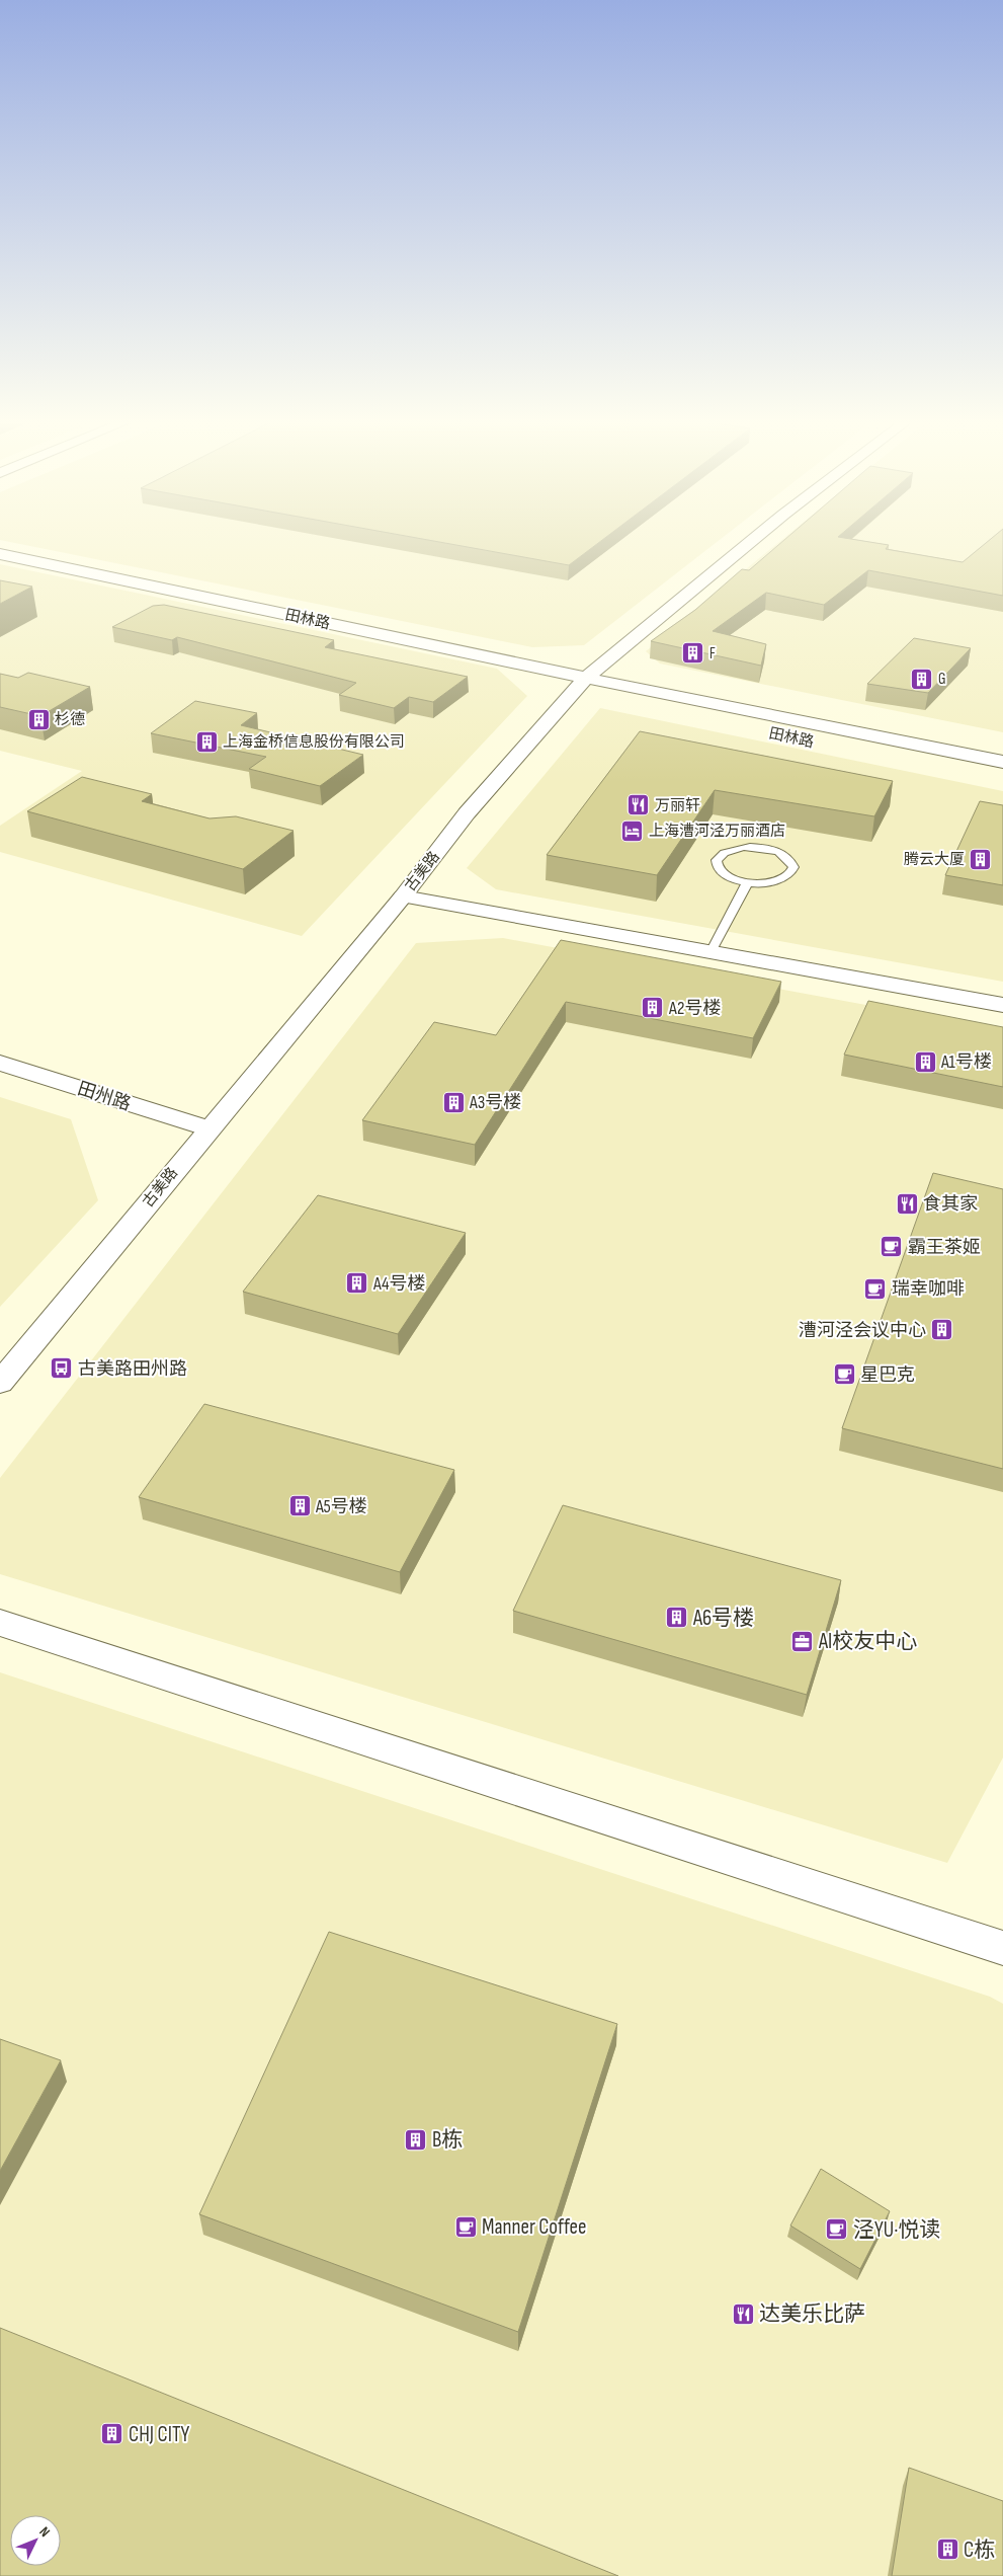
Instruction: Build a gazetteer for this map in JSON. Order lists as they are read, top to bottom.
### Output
{
  "streets": {
    "street": ["田林路", "古美路", "田州路"]
  },
  "crossings": [
    ["田林路", "古美路"],
    ["古美路", "田州路"]
  ],
  "places": {
    "building": [
      "F",
      "G",
      "杉德",
      "上海金桥信息股份有限公司",
      "腾云大厦",
      "A2号楼",
      "A1号楼",
      "A3号楼",
      "A4号楼",
      "漕河泾会议中心",
      "A5号楼",
      "A6号楼",
      "B栋",
      "CHJ CITY",
      "C栋"
    ],
    "restaurant": ["万丽轩", "食其家", "达美乐比萨"],
    "hotel": ["上海漕河泾万丽酒店"],
    "cafe": [
      "霸王茶姬",
      "瑞幸咖啡",
      "星巴克",
      "Manner Coffee",
      "泾YU·悦读"
    ],
    "bus stop": ["古美路田州路"],
    "office": ["AI校友中心"]
  },
  "north": "top right"
}
